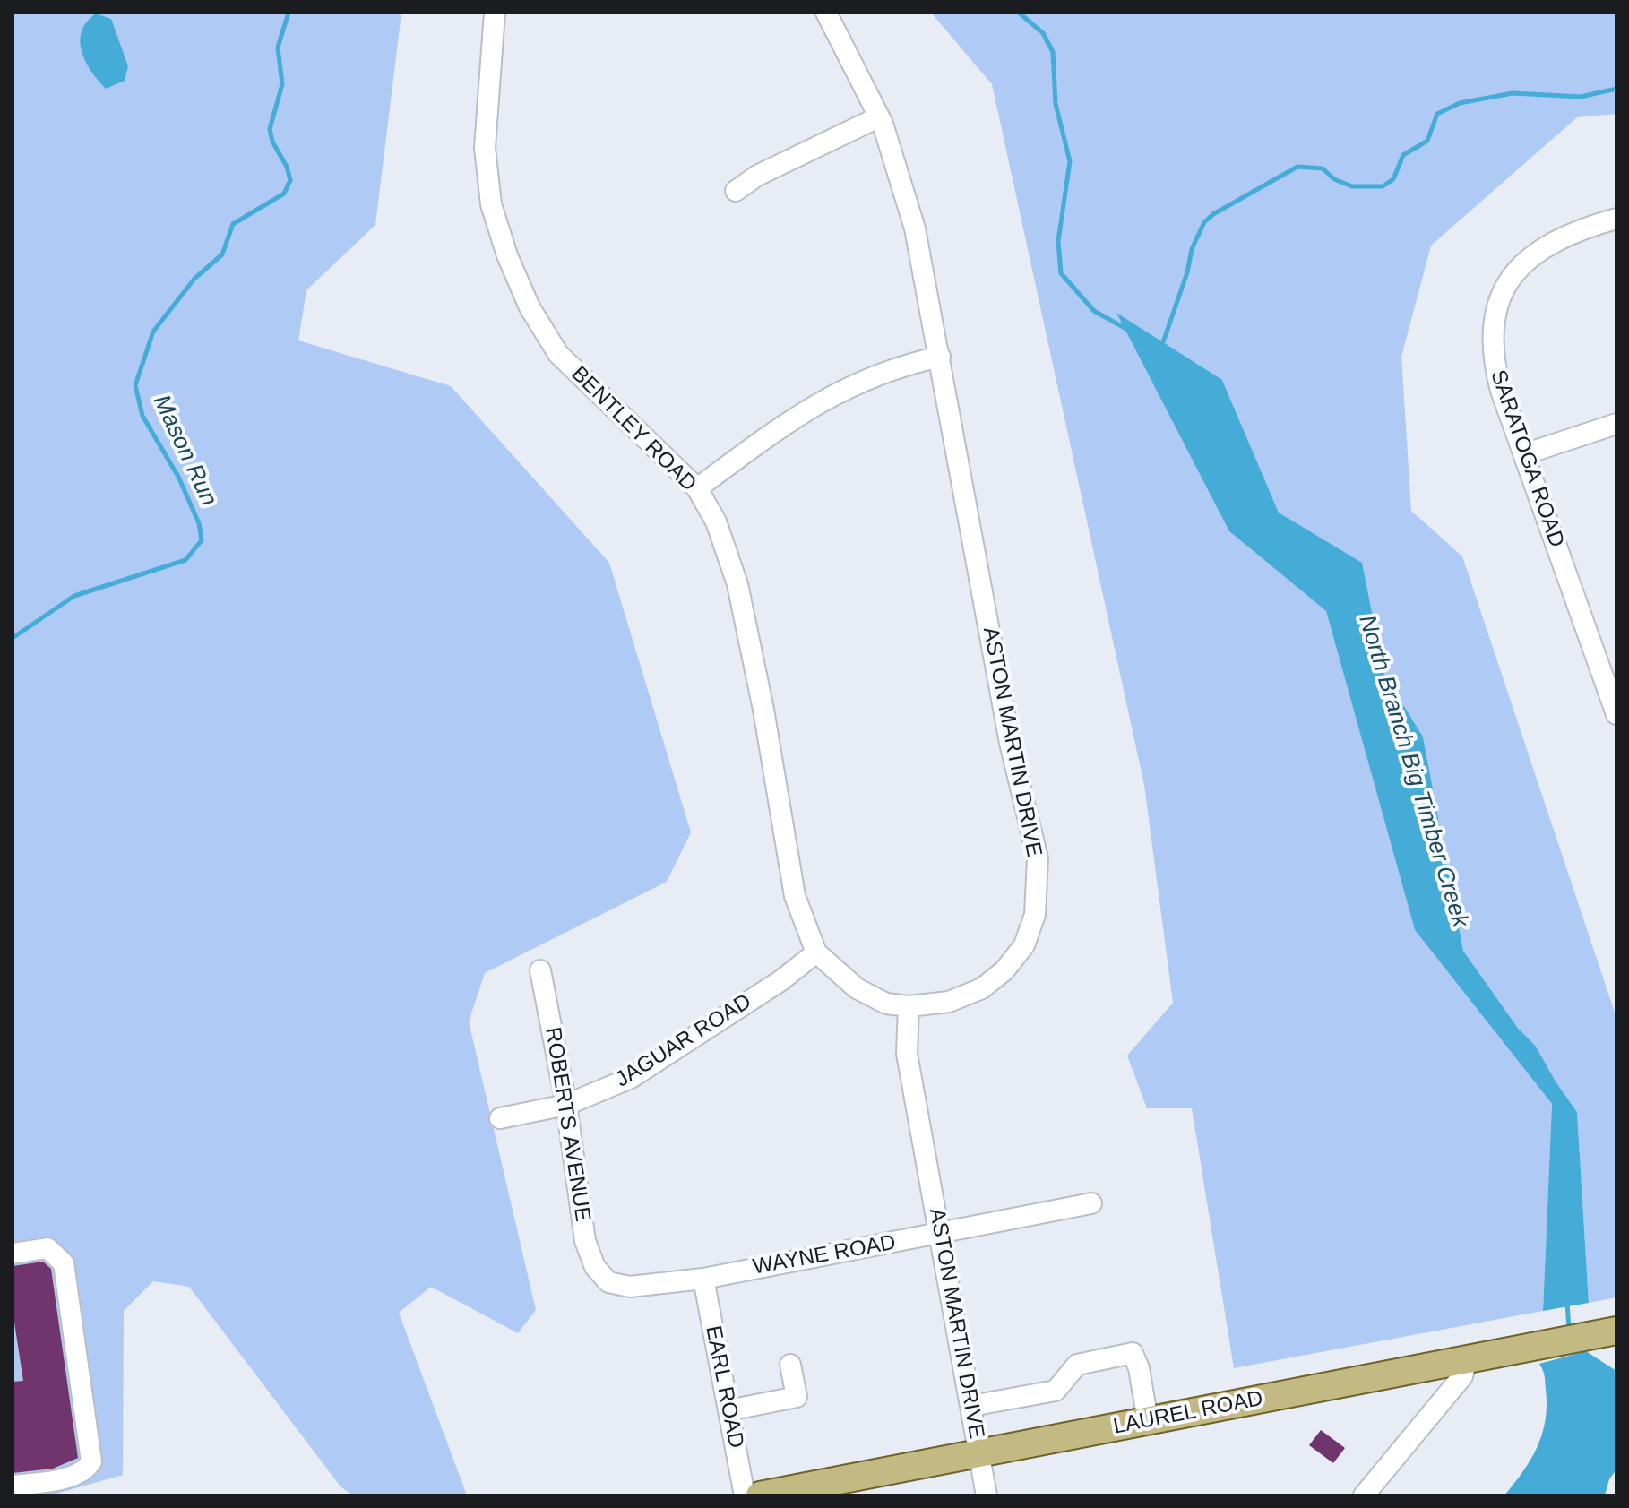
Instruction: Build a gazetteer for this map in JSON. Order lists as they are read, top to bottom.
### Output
{
  "streets": {
    "main road": ["LAUREL ROAD"],
    "street": [
      "BENTLEY ROAD",
      "SARATOGA ROAD",
      "ASTON MARTIN DRIVE",
      "JAGUAR ROAD",
      "ROBERTS AVENUE",
      "WAYNE ROAD",
      "EARL ROAD"
    ]
  },
  "crossings": [
    ["BENTLEY ROAD", "ASTON MARTIN DRIVE"],
    ["BENTLEY ROAD", "JAGUAR ROAD"],
    ["ASTON MARTIN DRIVE", "WAYNE ROAD"],
    ["ASTON MARTIN DRIVE", "LAUREL ROAD"],
    ["JAGUAR ROAD", "ROBERTS AVENUE"],
    ["ROBERTS AVENUE", "WAYNE ROAD"],
    ["WAYNE ROAD", "EARL ROAD"]
  ],
  "water": ["Mason Run", "North Branch Big Timber Creek"]
}
